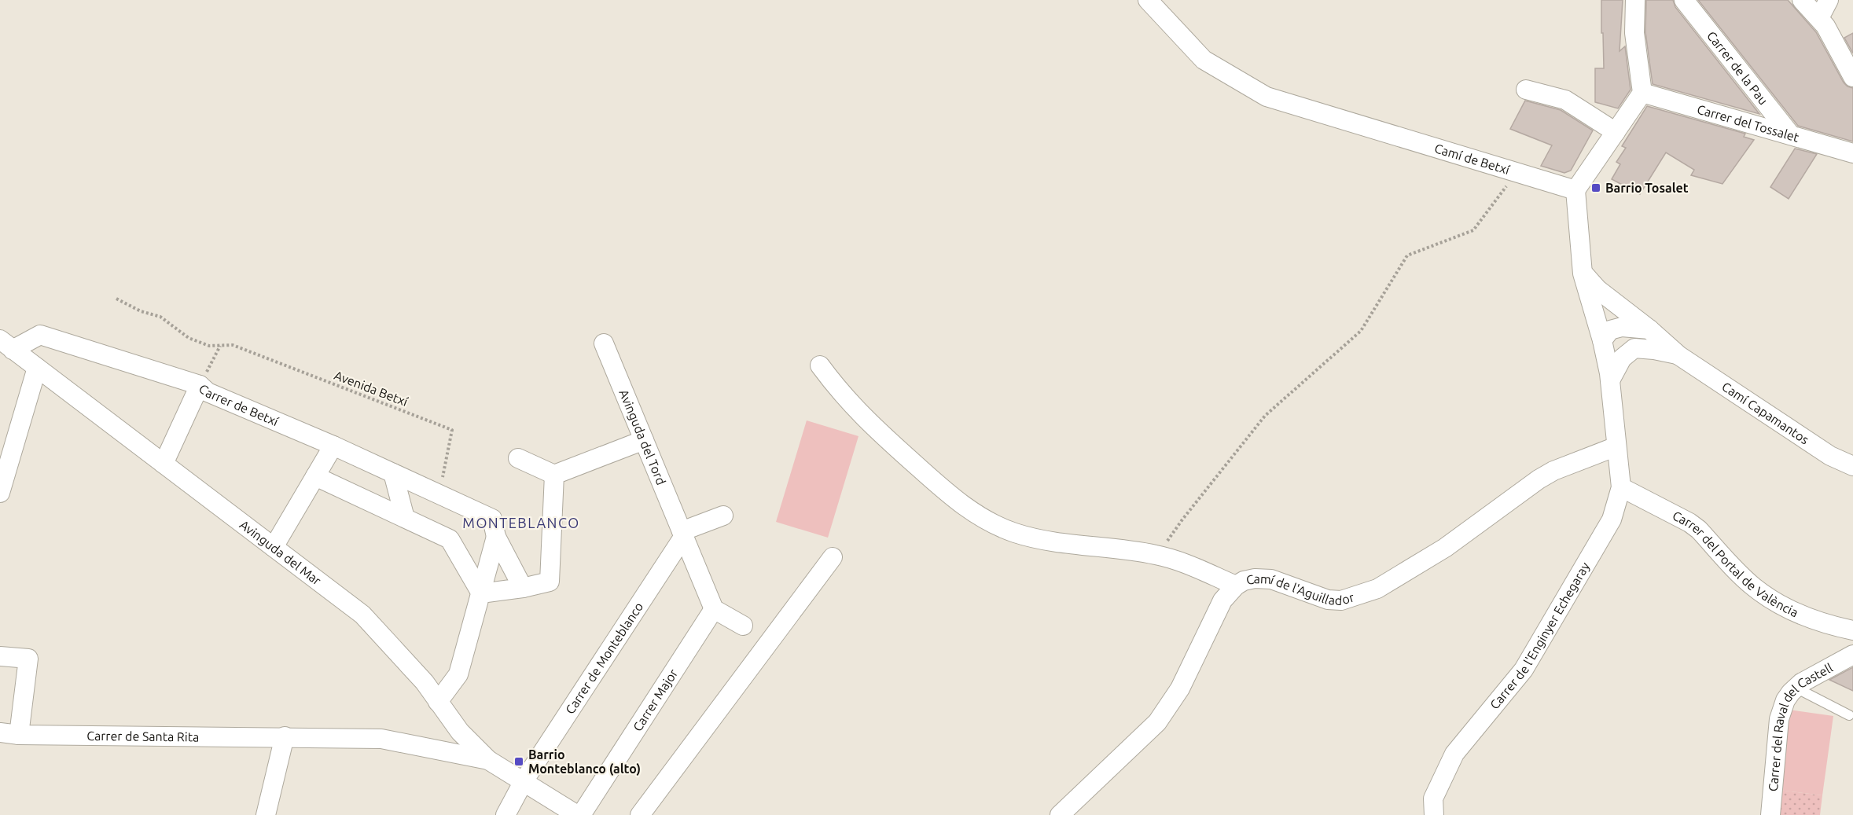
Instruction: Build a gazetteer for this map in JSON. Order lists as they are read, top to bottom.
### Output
{
  "streets": {
    "street": [
      "Carrer de la Pau",
      "Carrer del Tossalet",
      "Camí de Betxí",
      "Carrer de Betxí",
      "Camí Capamantos",
      "Avinguda del Tord",
      "Avinguda del Mar",
      "Carrer del Portal de València",
      "Camí de l'Aguillador",
      "Carrer de l'Enginyer Echegaray",
      "Carrer de Monteblanco",
      "Carrer Major",
      "Carrer del Raval del Castell",
      "Carrer de Santa Rita"
    ],
    "path": ["Avenida Betxí"]
  },
  "crossings": [
    ["Carrer de la Pau", "Carrer del Tossalet"],
    ["Avenida Betxí", "Carrer de Betxí"],
    ["Carrer de Betxí", "Avinguda del Mar"],
    ["Avinguda del Tord", "Carrer de Monteblanco"],
    ["Avinguda del Mar", "Carrer de Monteblanco"],
    ["Avinguda del Mar", "Carrer de Santa Rita"],
    ["Carrer del Portal de València", "Carrer de l'Enginyer Echegaray"],
    ["Camí de l'Aguillador", "Carrer de l'Enginyer Echegaray"]
  ],
  "districts": ["MONTEBLANCO"],
  "places": {
    "transit": ["Barrio Tosalet", "Barrio Monteblanco (alto)"]
  }
}
